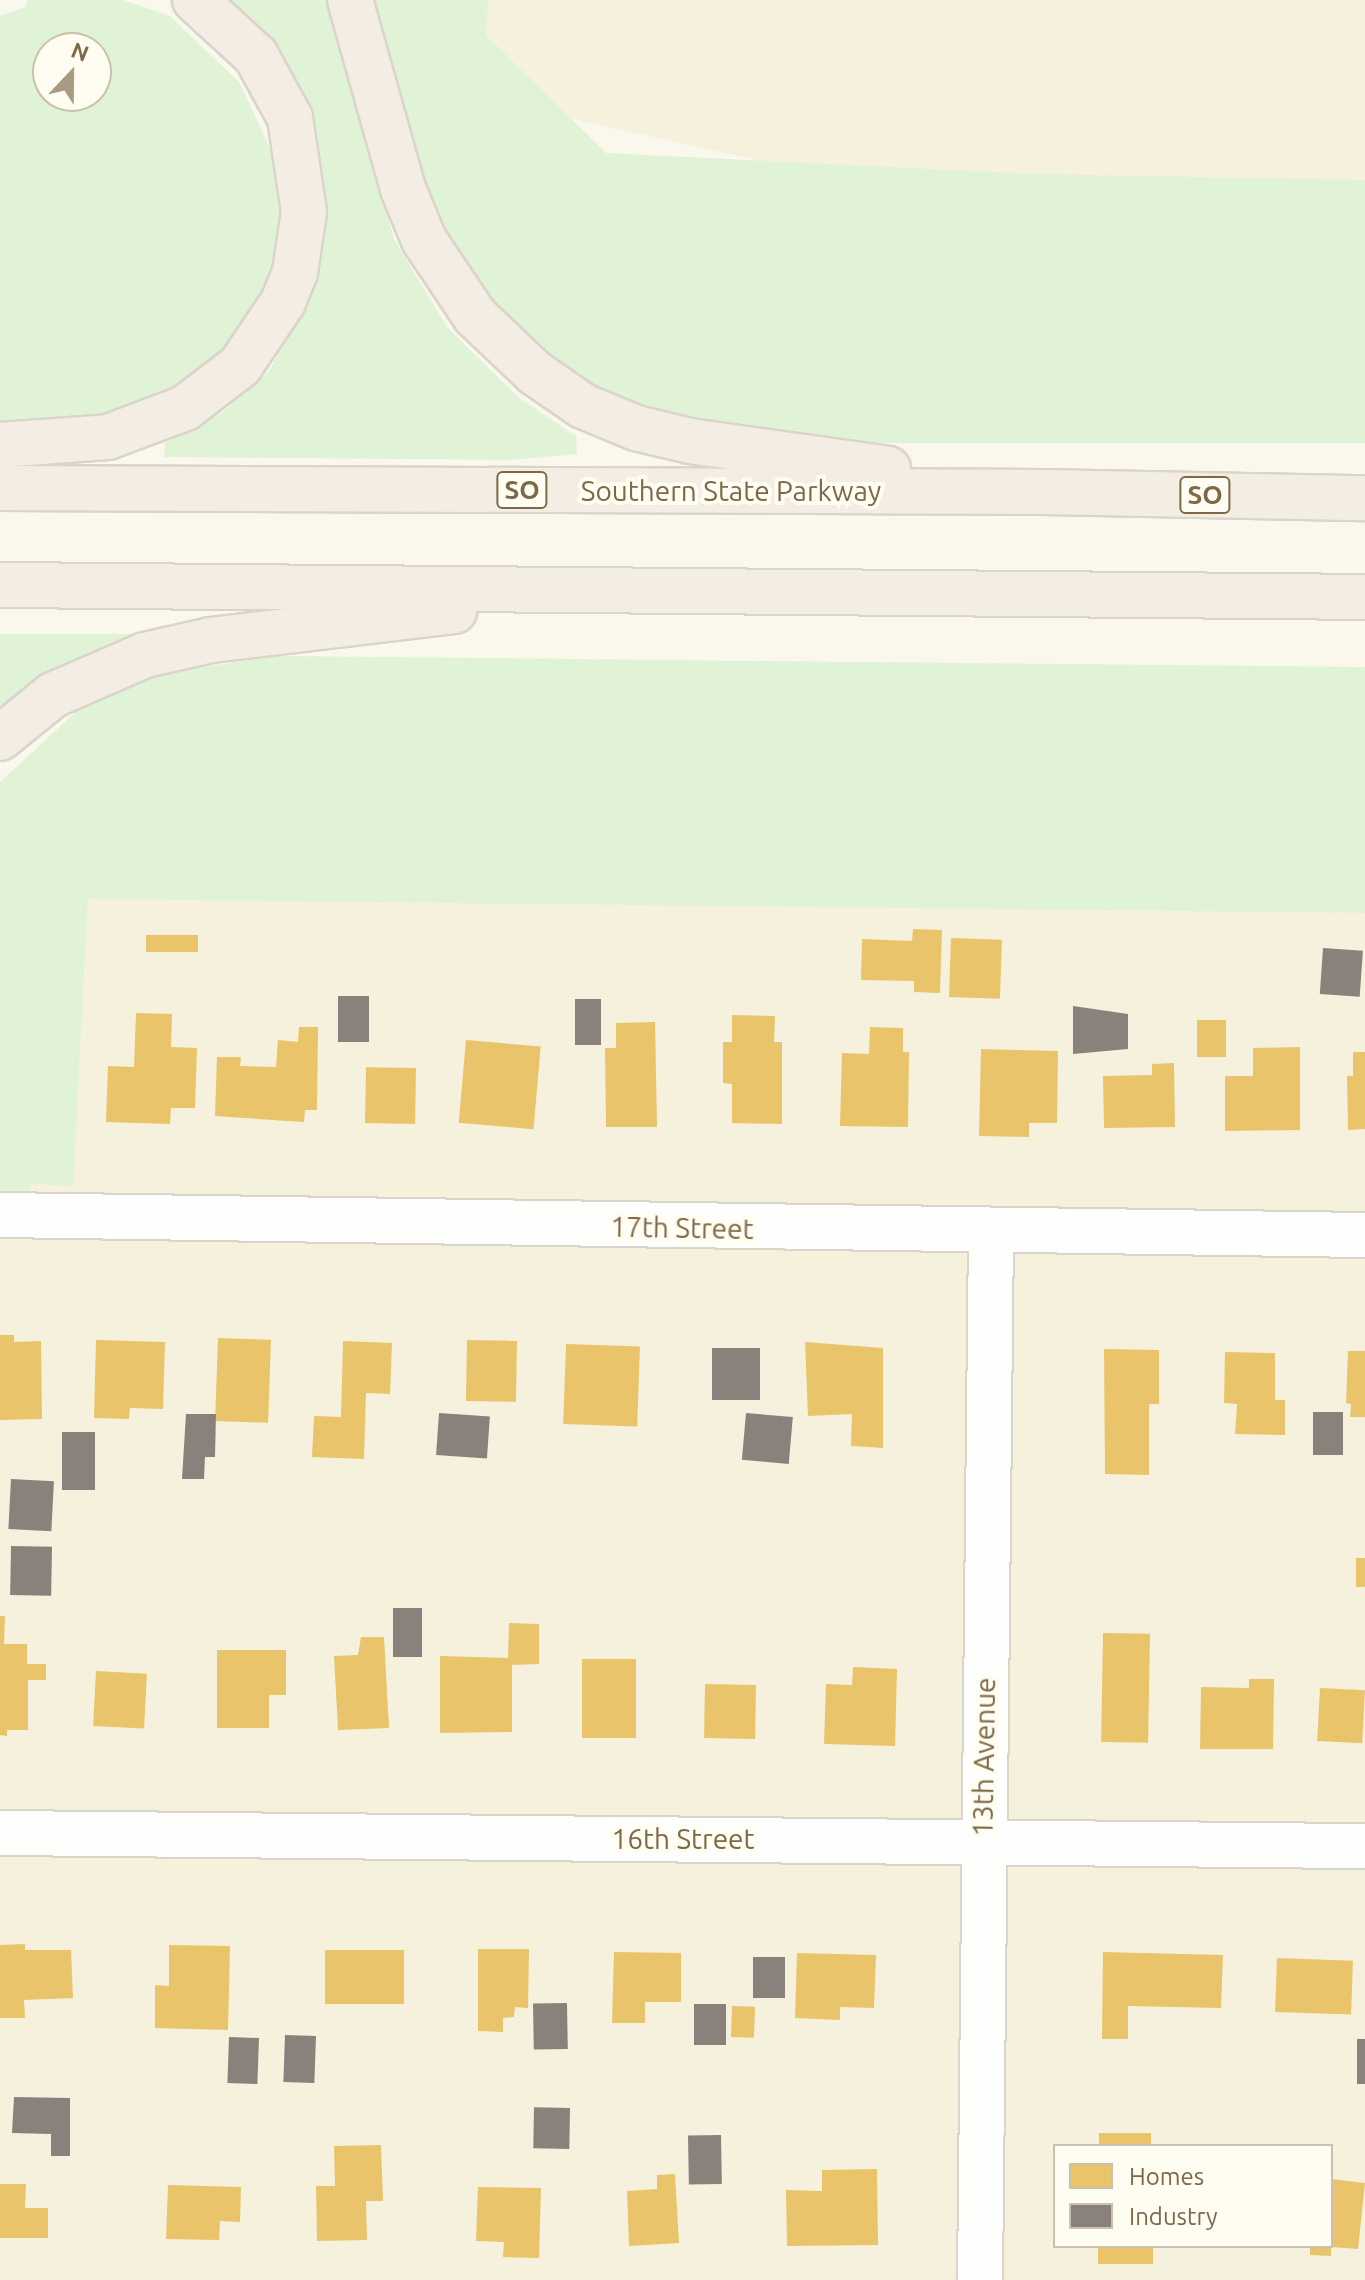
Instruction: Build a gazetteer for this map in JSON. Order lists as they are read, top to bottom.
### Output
{
  "streets": {
    "highway": ["SO", "Southern State Parkway"],
    "street": ["17th Street", "13th Avenue", "16th Street"]
  },
  "crossings": [
    ["17th Street", "13th Avenue"],
    ["13th Avenue", "16th Street"]
  ],
  "legend": ["Homes", "Industry"],
  "north": "top"
}
